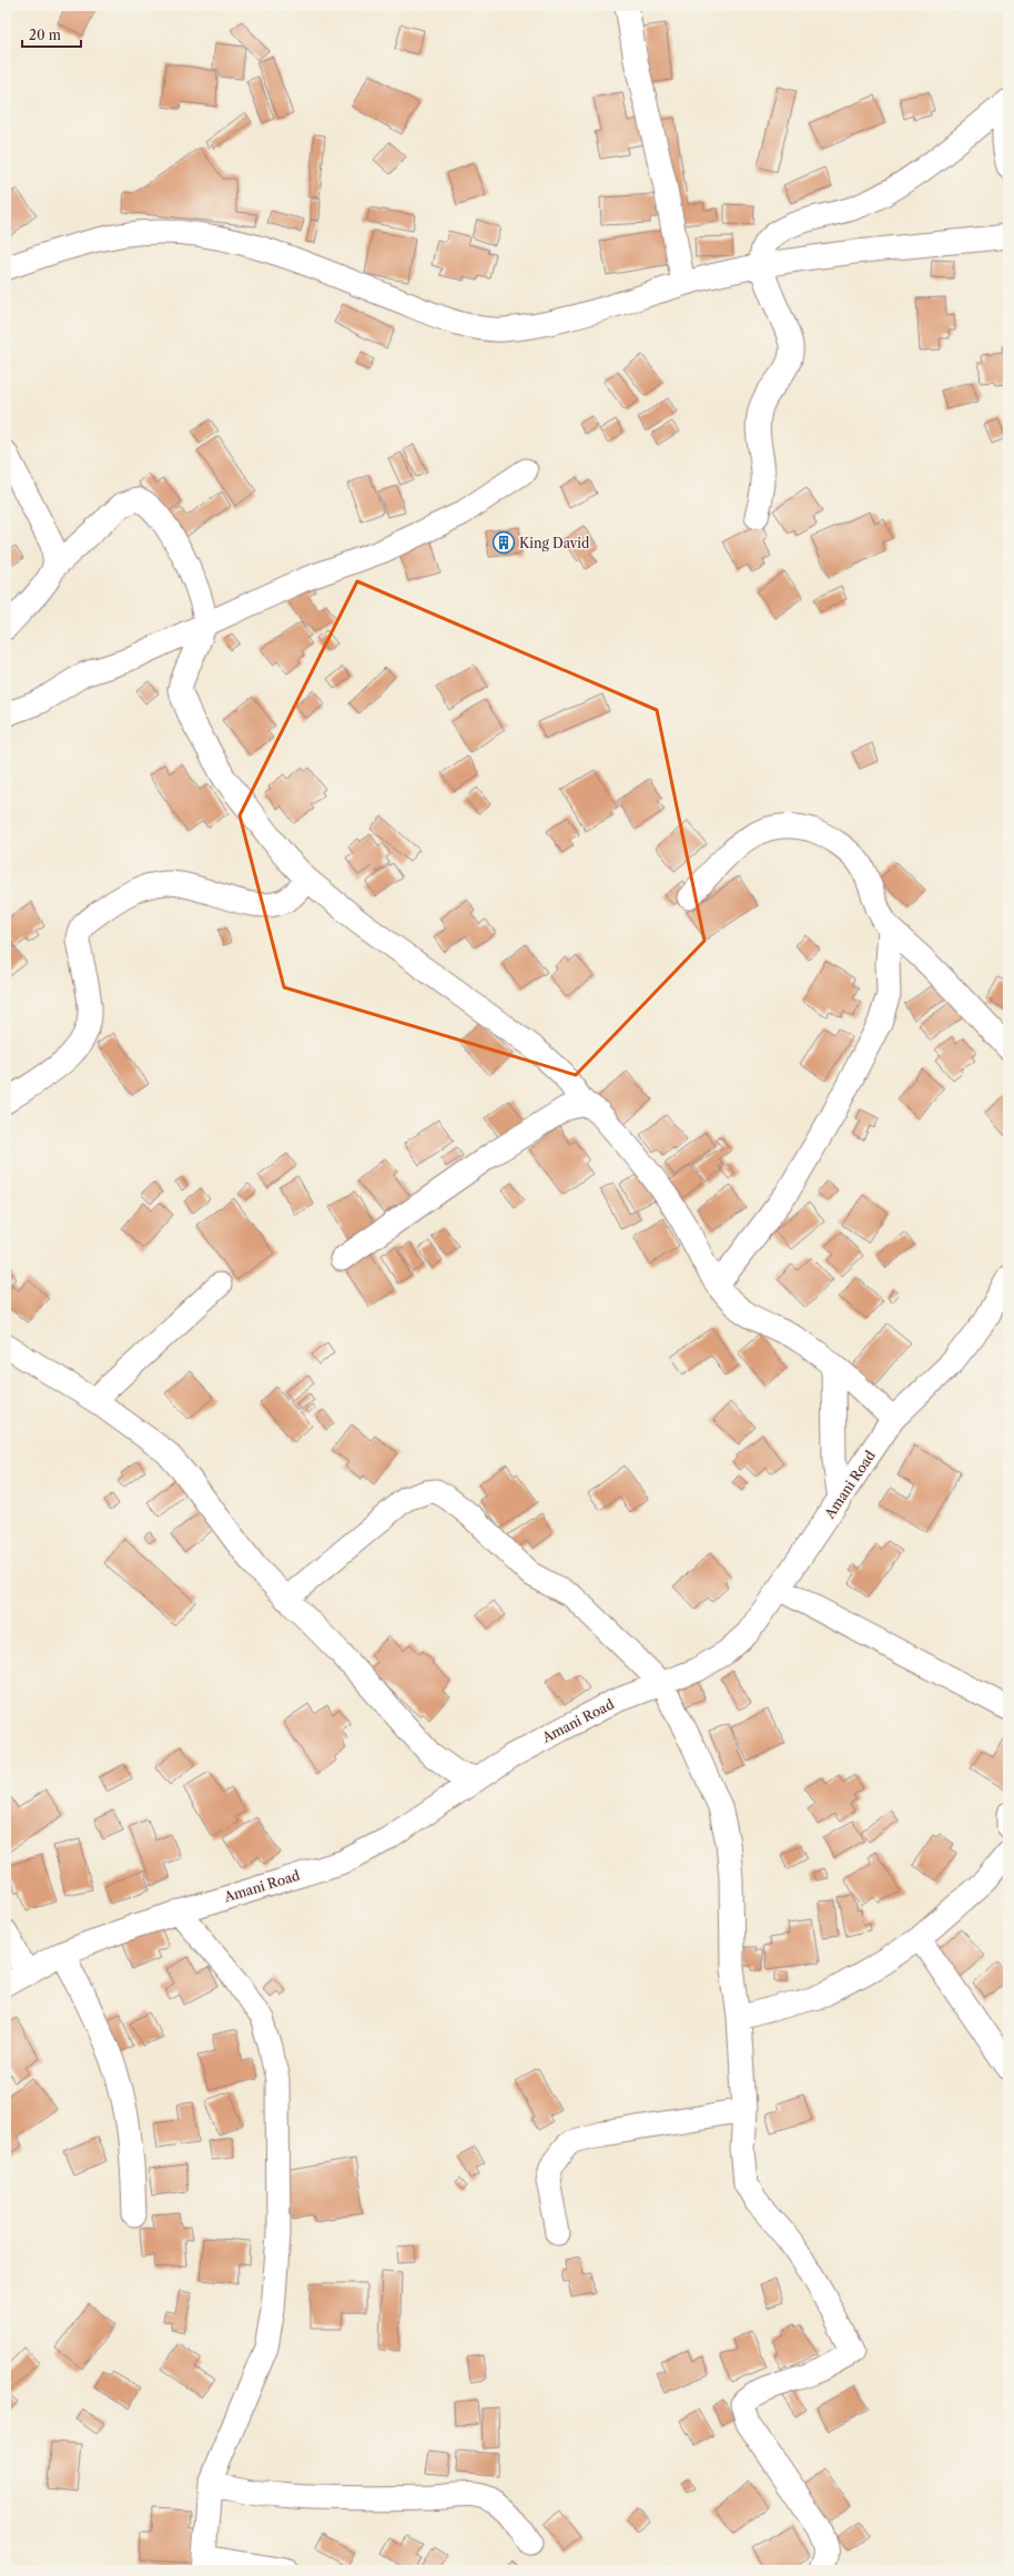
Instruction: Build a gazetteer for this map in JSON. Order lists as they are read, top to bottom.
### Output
{
  "streets": {
    "street": ["Amani Road"]
  },
  "places": {
    "building": ["King David"]
  },
  "scale_bar": "20 m"
}
